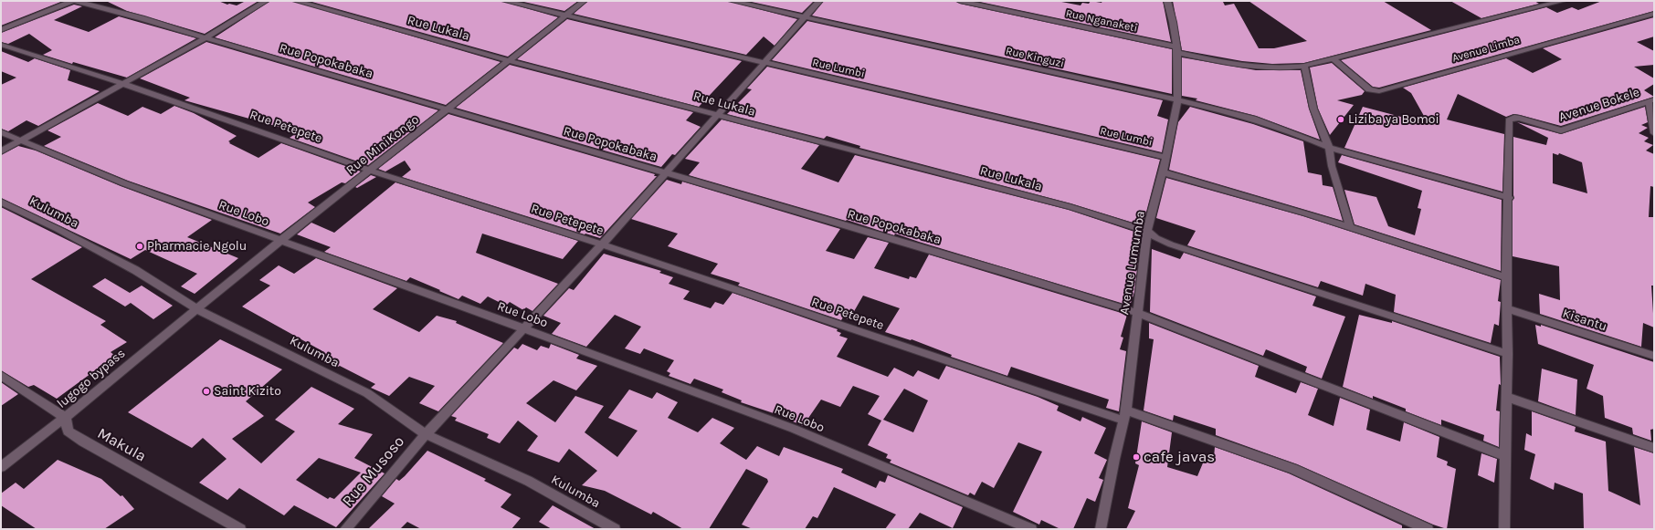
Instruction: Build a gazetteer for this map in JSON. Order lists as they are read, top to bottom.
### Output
{
  "streets": {
    "street": [
      "Rue Nganaketi",
      "Rue Lukala",
      "Avenue Limba",
      "Rue Kinguzi",
      "Rue Popokabaka",
      "Rue Lumbi",
      "Avenue Bokele",
      "Rue Petepete",
      "Rue MiniKongo",
      "Kulumba",
      "Rue Lobo",
      "Avenue Lumumba",
      "Kisantu",
      "lugogo bypass",
      "Makula",
      "Rue Musoso"
    ]
  },
  "crossings": [
    ["Rue Nganaketi", "Avenue Lumumba"],
    ["Rue Lukala", "Rue MiniKongo"],
    ["Rue Lukala", "Avenue Lumumba"],
    ["Rue Lukala", "Rue Musoso"],
    ["Rue Kinguzi", "Avenue Lumumba"],
    ["Rue Kinguzi", "Rue Musoso"],
    ["Rue Popokabaka", "Rue MiniKongo"],
    ["Rue Popokabaka", "Avenue Lumumba"],
    ["Rue Popokabaka", "Rue Musoso"],
    ["Rue Lumbi", "Rue MiniKongo"],
    ["Rue Lumbi", "Avenue Lumumba"],
    ["Rue Lumbi", "Rue Musoso"],
    ["Rue Petepete", "Rue MiniKongo"],
    ["Rue Petepete", "Avenue Lumumba"],
    ["Rue Petepete", "Rue Musoso"],
    ["Rue MiniKongo", "Kulumba"],
    ["Rue MiniKongo", "Rue Lobo"],
    ["Rue MiniKongo", "lugogo bypass"],
    ["Kulumba", "lugogo bypass"],
    ["Kulumba", "Rue Musoso"],
    ["Rue Lobo", "Rue Musoso"],
    ["lugogo bypass", "Makula"]
  ],
  "places": [
    "Liziba ya Bomoi",
    "Pharmacie Ngolu",
    "Saint Kizito",
    "cafe javas"
  ]
}
